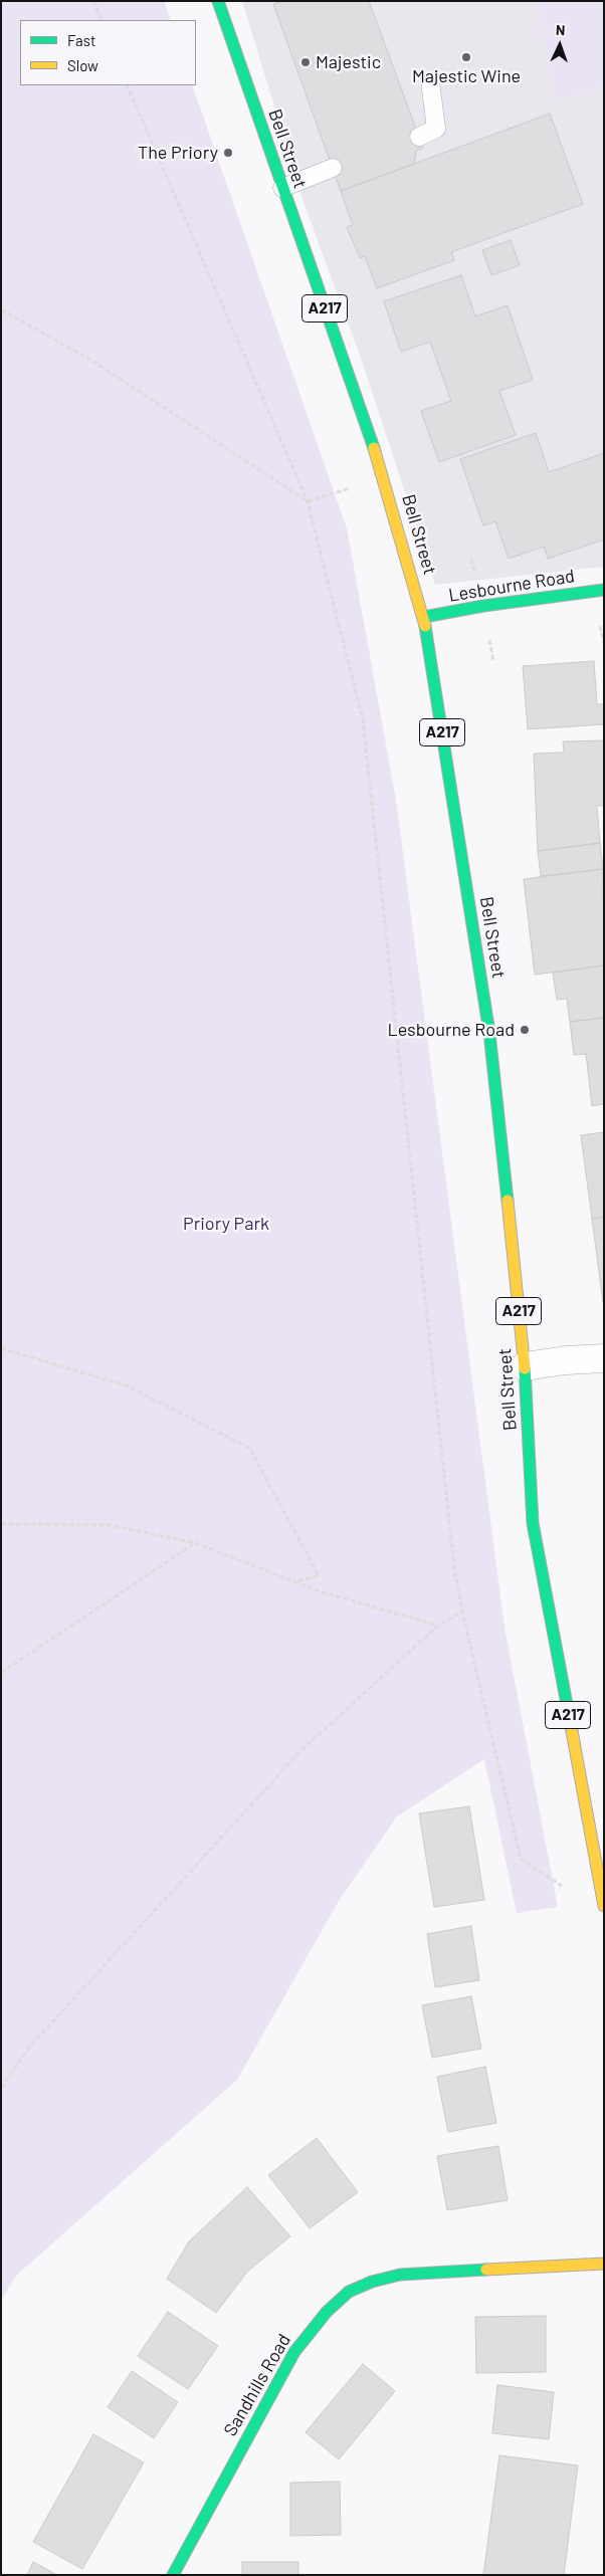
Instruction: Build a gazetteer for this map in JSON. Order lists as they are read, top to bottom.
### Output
{
  "streets": {
    "main road": [
      "Bell Street",
      "A217",
      "Lesbourne Road",
      "Sandhills Road"
    ]
  },
  "crossings": [
    ["Bell Street", "Lesbourne Road"]
  ],
  "parks": ["Priory Park"],
  "places": [
    "Majestic Wine",
    "Majestic",
    "The Priory",
    "Lesbourne Road"
  ],
  "legend": ["Fast", "Slow"],
  "north": "top"
}
